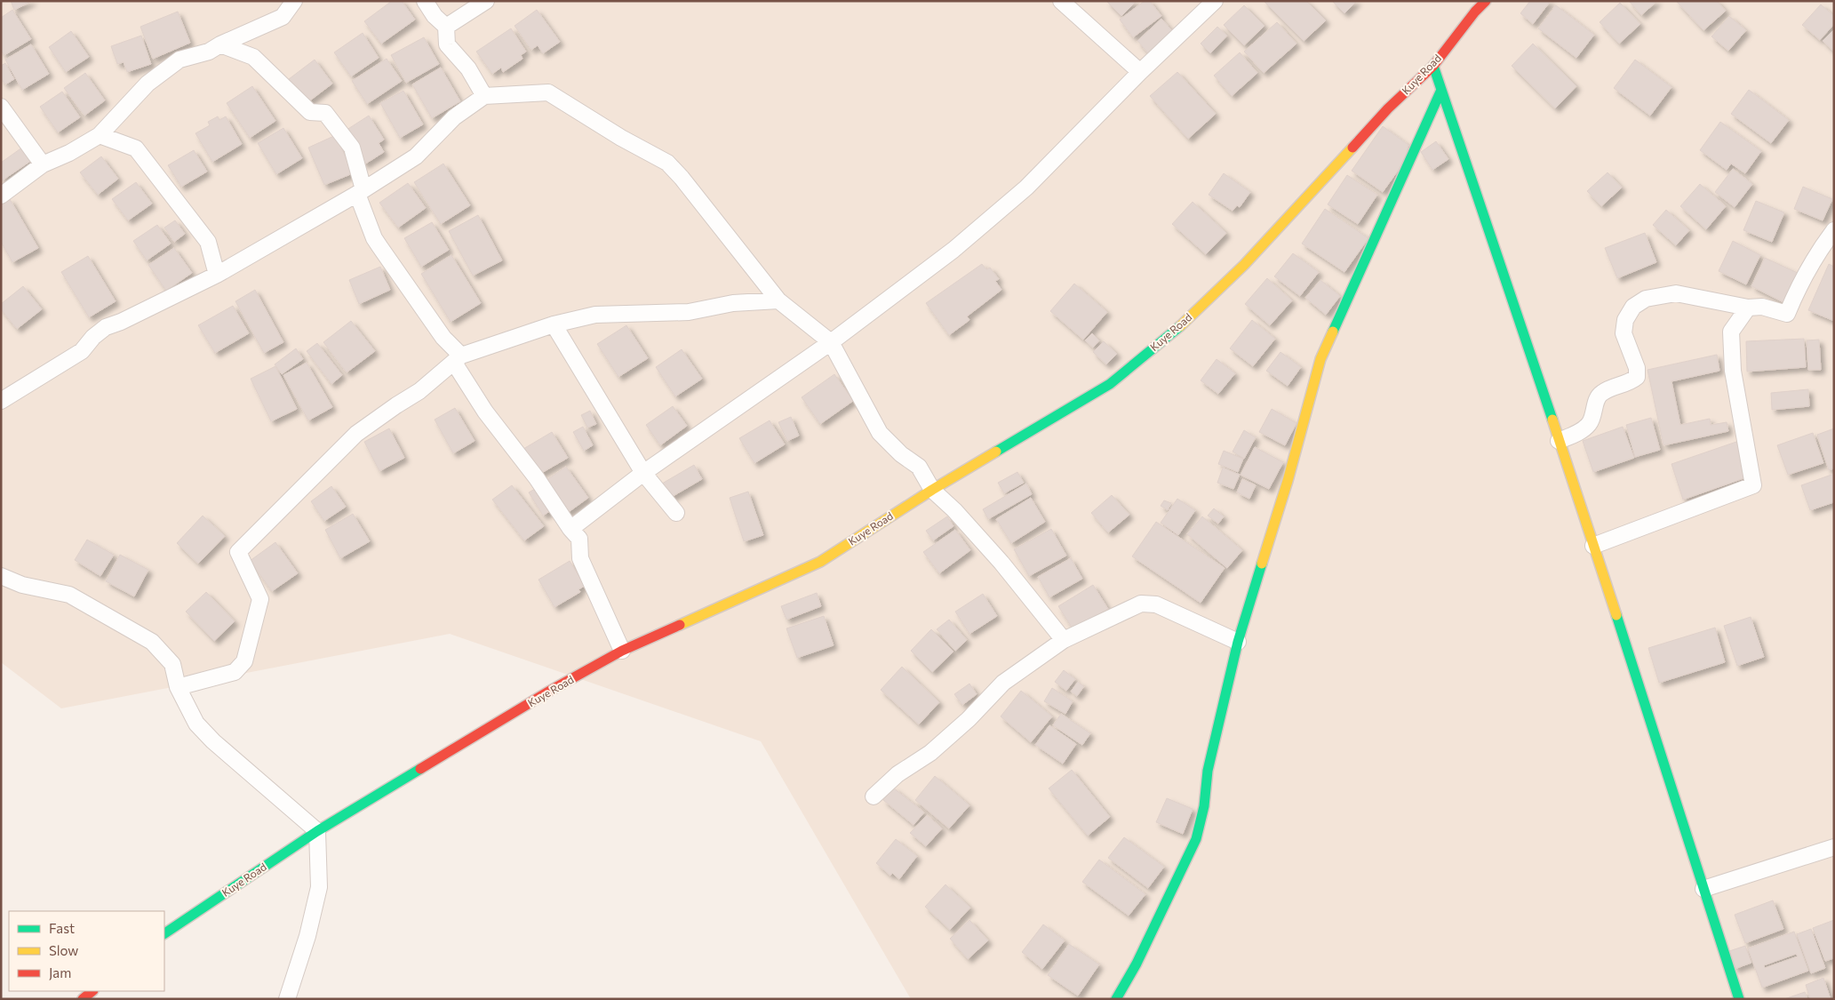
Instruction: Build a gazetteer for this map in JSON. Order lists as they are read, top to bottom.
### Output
{
  "streets": {
    "street": ["Kuye Road"]
  },
  "legend": ["Fast", "Slow", "Jam"]
}
